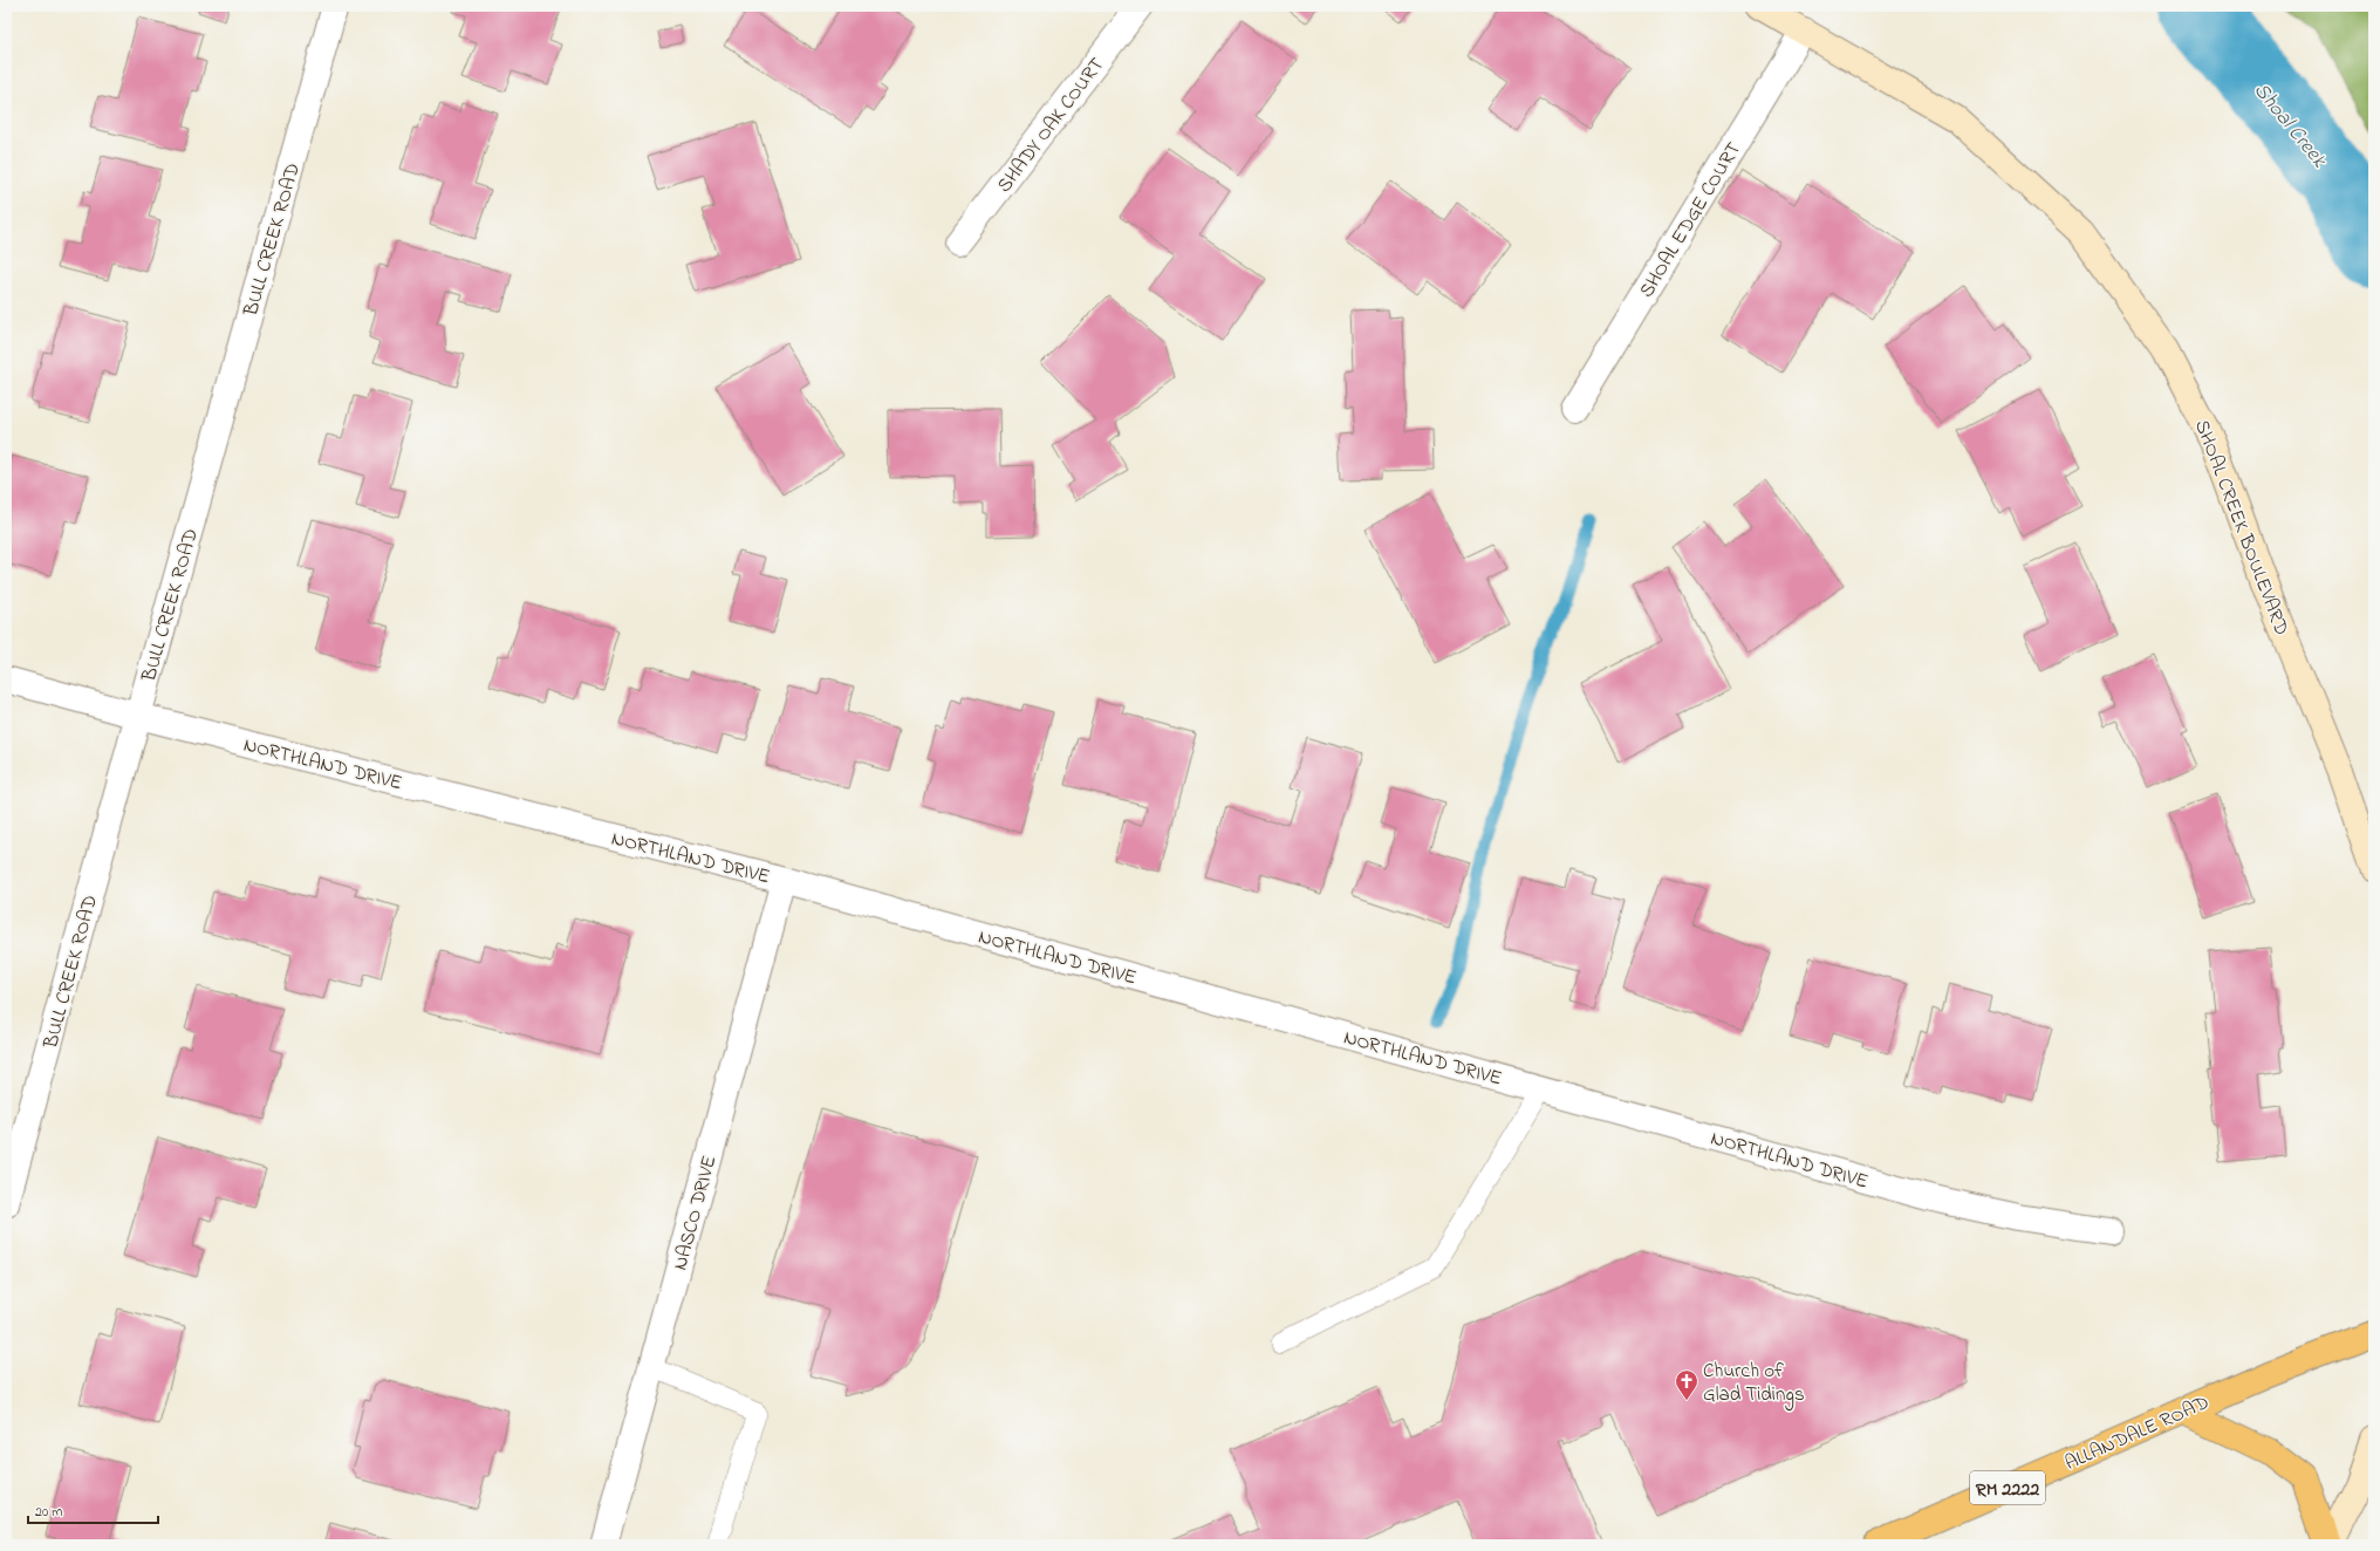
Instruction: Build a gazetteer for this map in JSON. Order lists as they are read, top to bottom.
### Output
{
  "streets": {
    "main road": ["ALLANDALE ROAD", "RM 2222"],
    "street": [
      "SHADY OAK COURT",
      "SHOAL EDGE COURT",
      "BULL CREEK ROAD",
      "SHOAL CREEK BOULEVARD",
      "NORTHLAND DRIVE",
      "NASCO DRIVE"
    ]
  },
  "crossings": [
    ["SHOAL EDGE COURT", "SHOAL CREEK BOULEVARD"],
    ["BULL CREEK ROAD", "NORTHLAND DRIVE"],
    ["NORTHLAND DRIVE", "NASCO DRIVE"]
  ],
  "water": ["Shoal Creek"],
  "places": {
    "church": ["Church of Glad Tidings"]
  },
  "scale_bar": "20 m"
}
